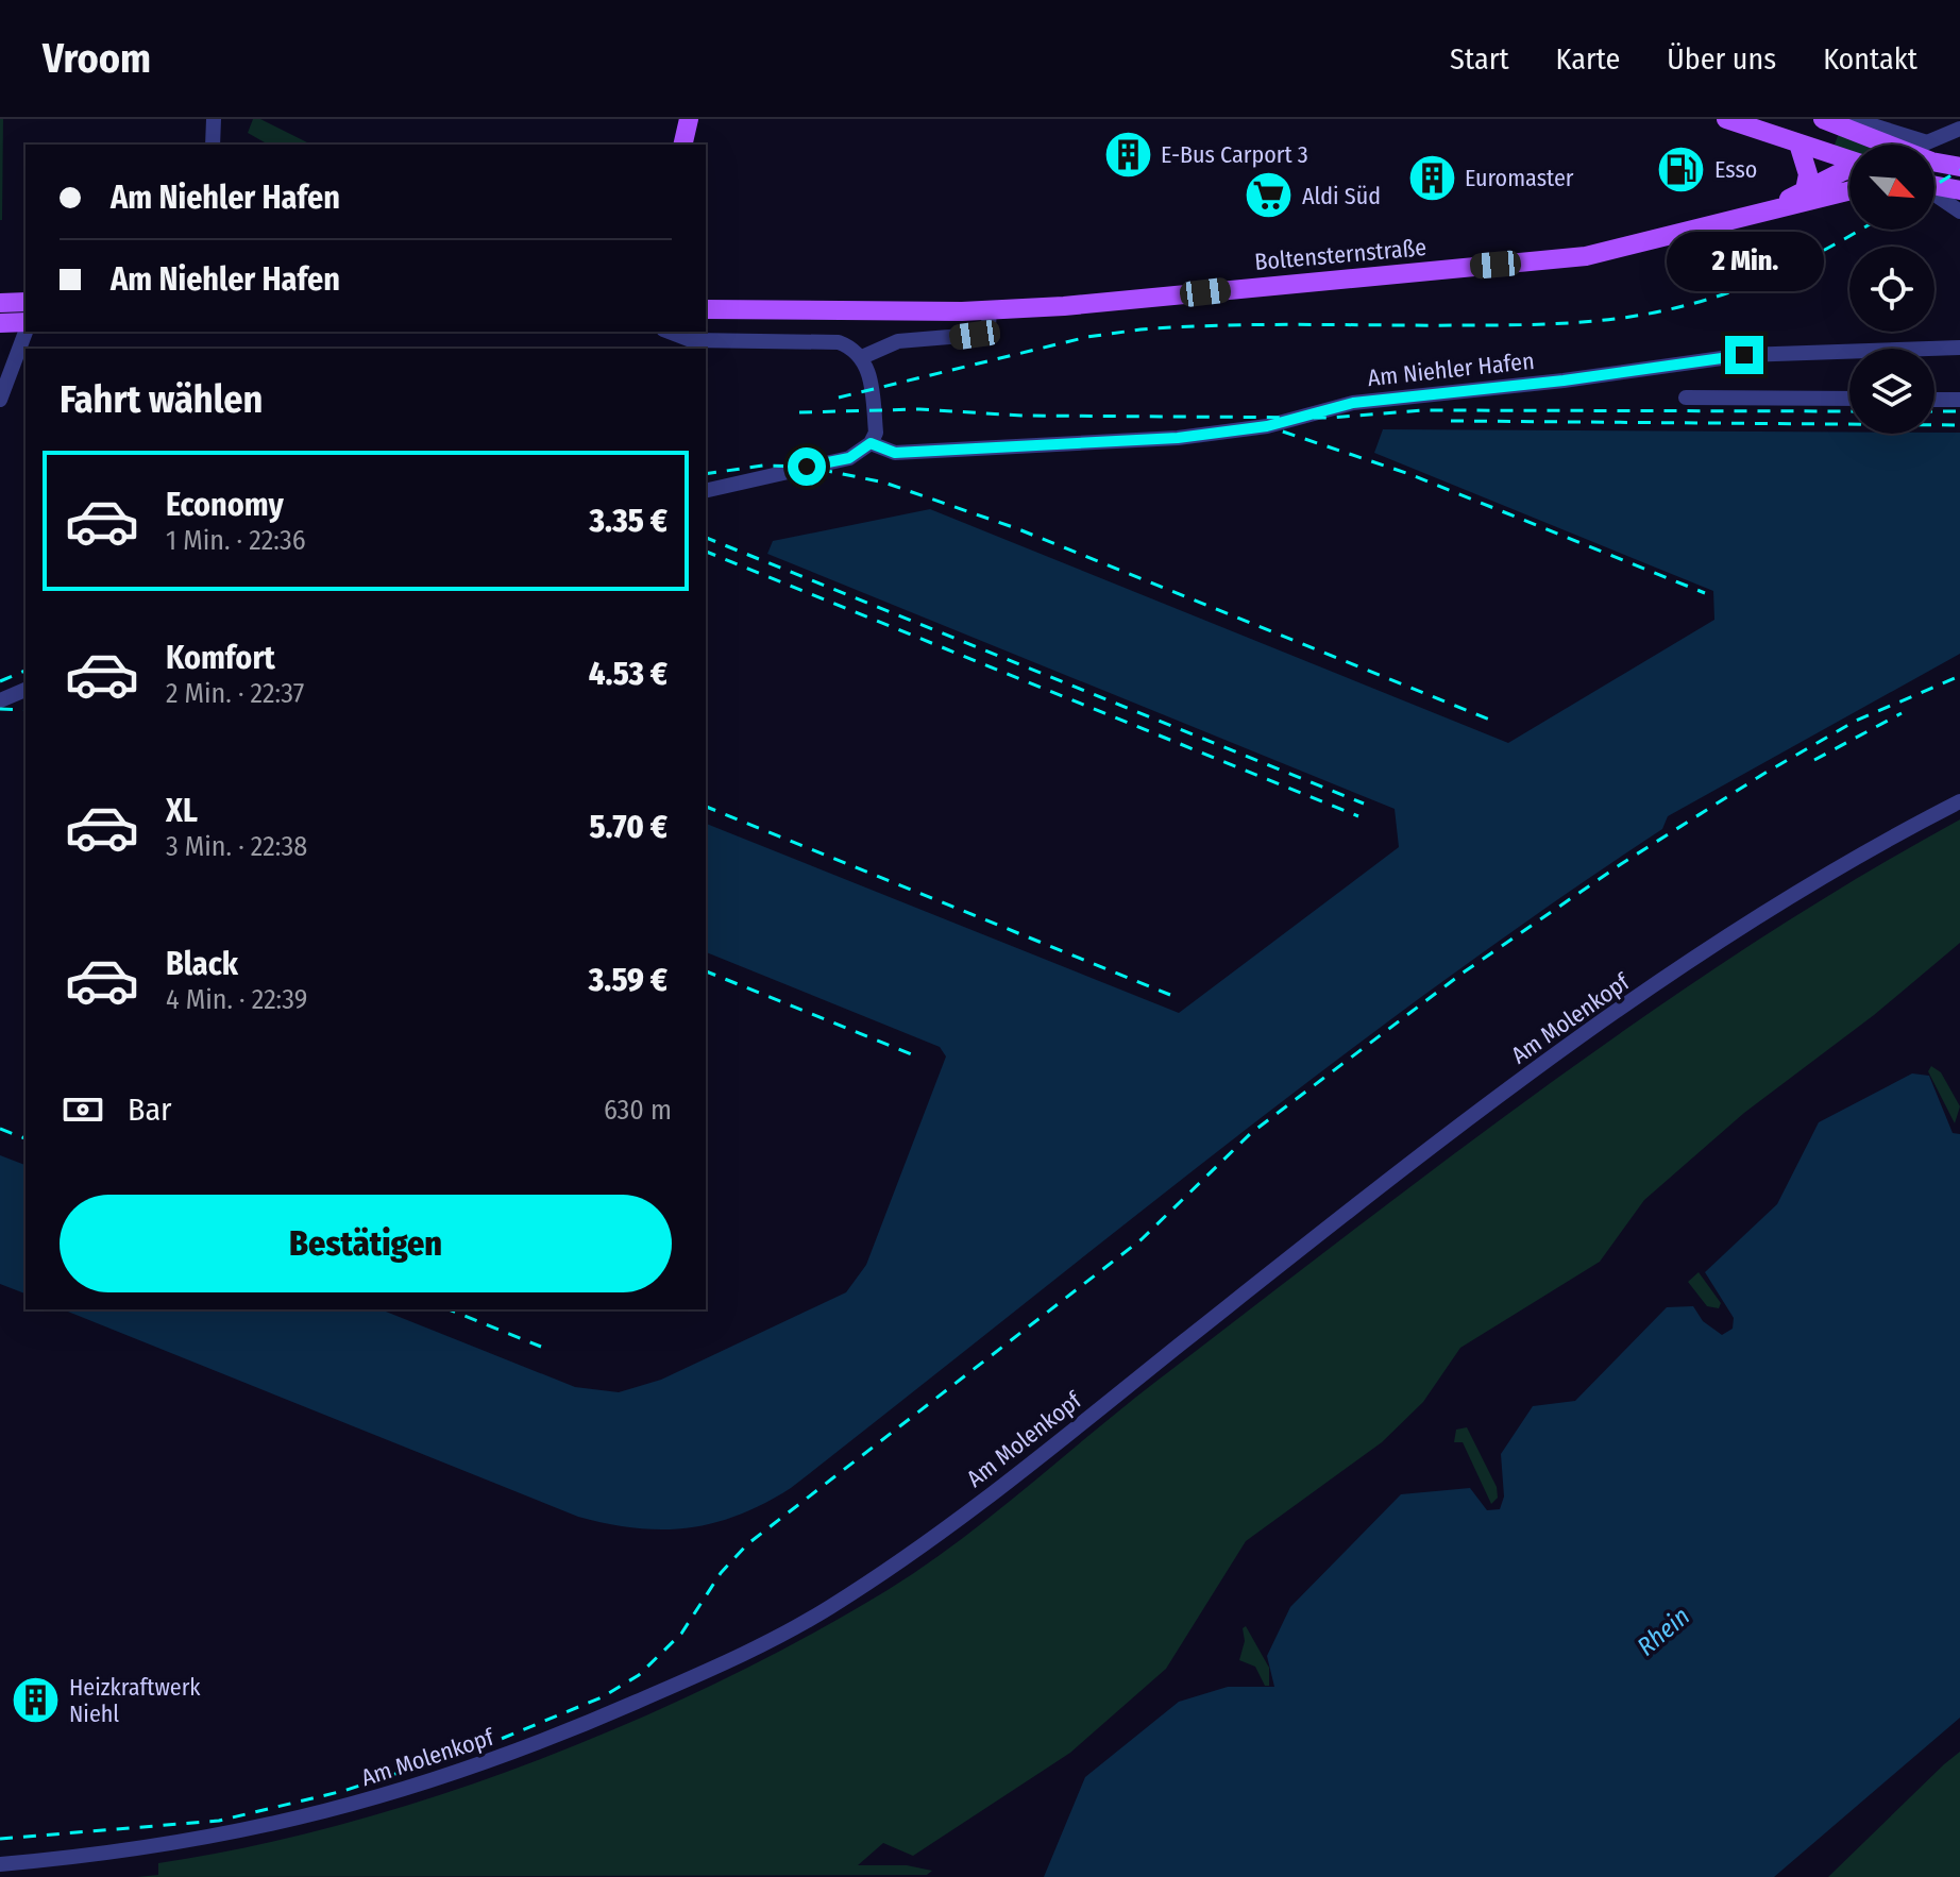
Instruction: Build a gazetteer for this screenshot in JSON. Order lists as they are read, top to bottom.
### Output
{
  "streets": {
    "main road": ["Boltensternstraße"],
    "street": ["Am Niehler Hafen", "Am Molenkopf"]
  },
  "water": ["Rhein"],
  "places": {
    "building": ["E-Bus Carport 3", "Euromaster", "Heizkraftwerk Niehl"],
    "fuel station": ["Esso"],
    "supermarket": ["Aldi Süd"]
  },
  "north": "bottom right",
  "page": {
    "header": "Vroom",
    "nav": [
      "Start",
      "Karte",
      "Über uns",
      "Kontakt"
    ],
    "banner": ["Am Niehler Hafen", "Am Niehler Hafen"],
    "bubble": "2 Min.",
    "heading": "Fahrt wählen",
    "list": [
      {
        "name": "Economy",
        "note": "1 Min. · 22:36",
        "value": "3.35 €"
      },
      {
        "name": "Komfort",
        "note": "2 Min. · 22:37",
        "value": "4.53 €"
      },
      {
        "name": "XL",
        "note": "3 Min. · 22:38",
        "value": "5.70 €"
      },
      {
        "name": "Black",
        "note": "4 Min. · 22:39",
        "value": "3.59 €"
      }
    ],
    "pay": ["Bar", "630 m"],
    "buttons": "Bestätigen"
  }
}
